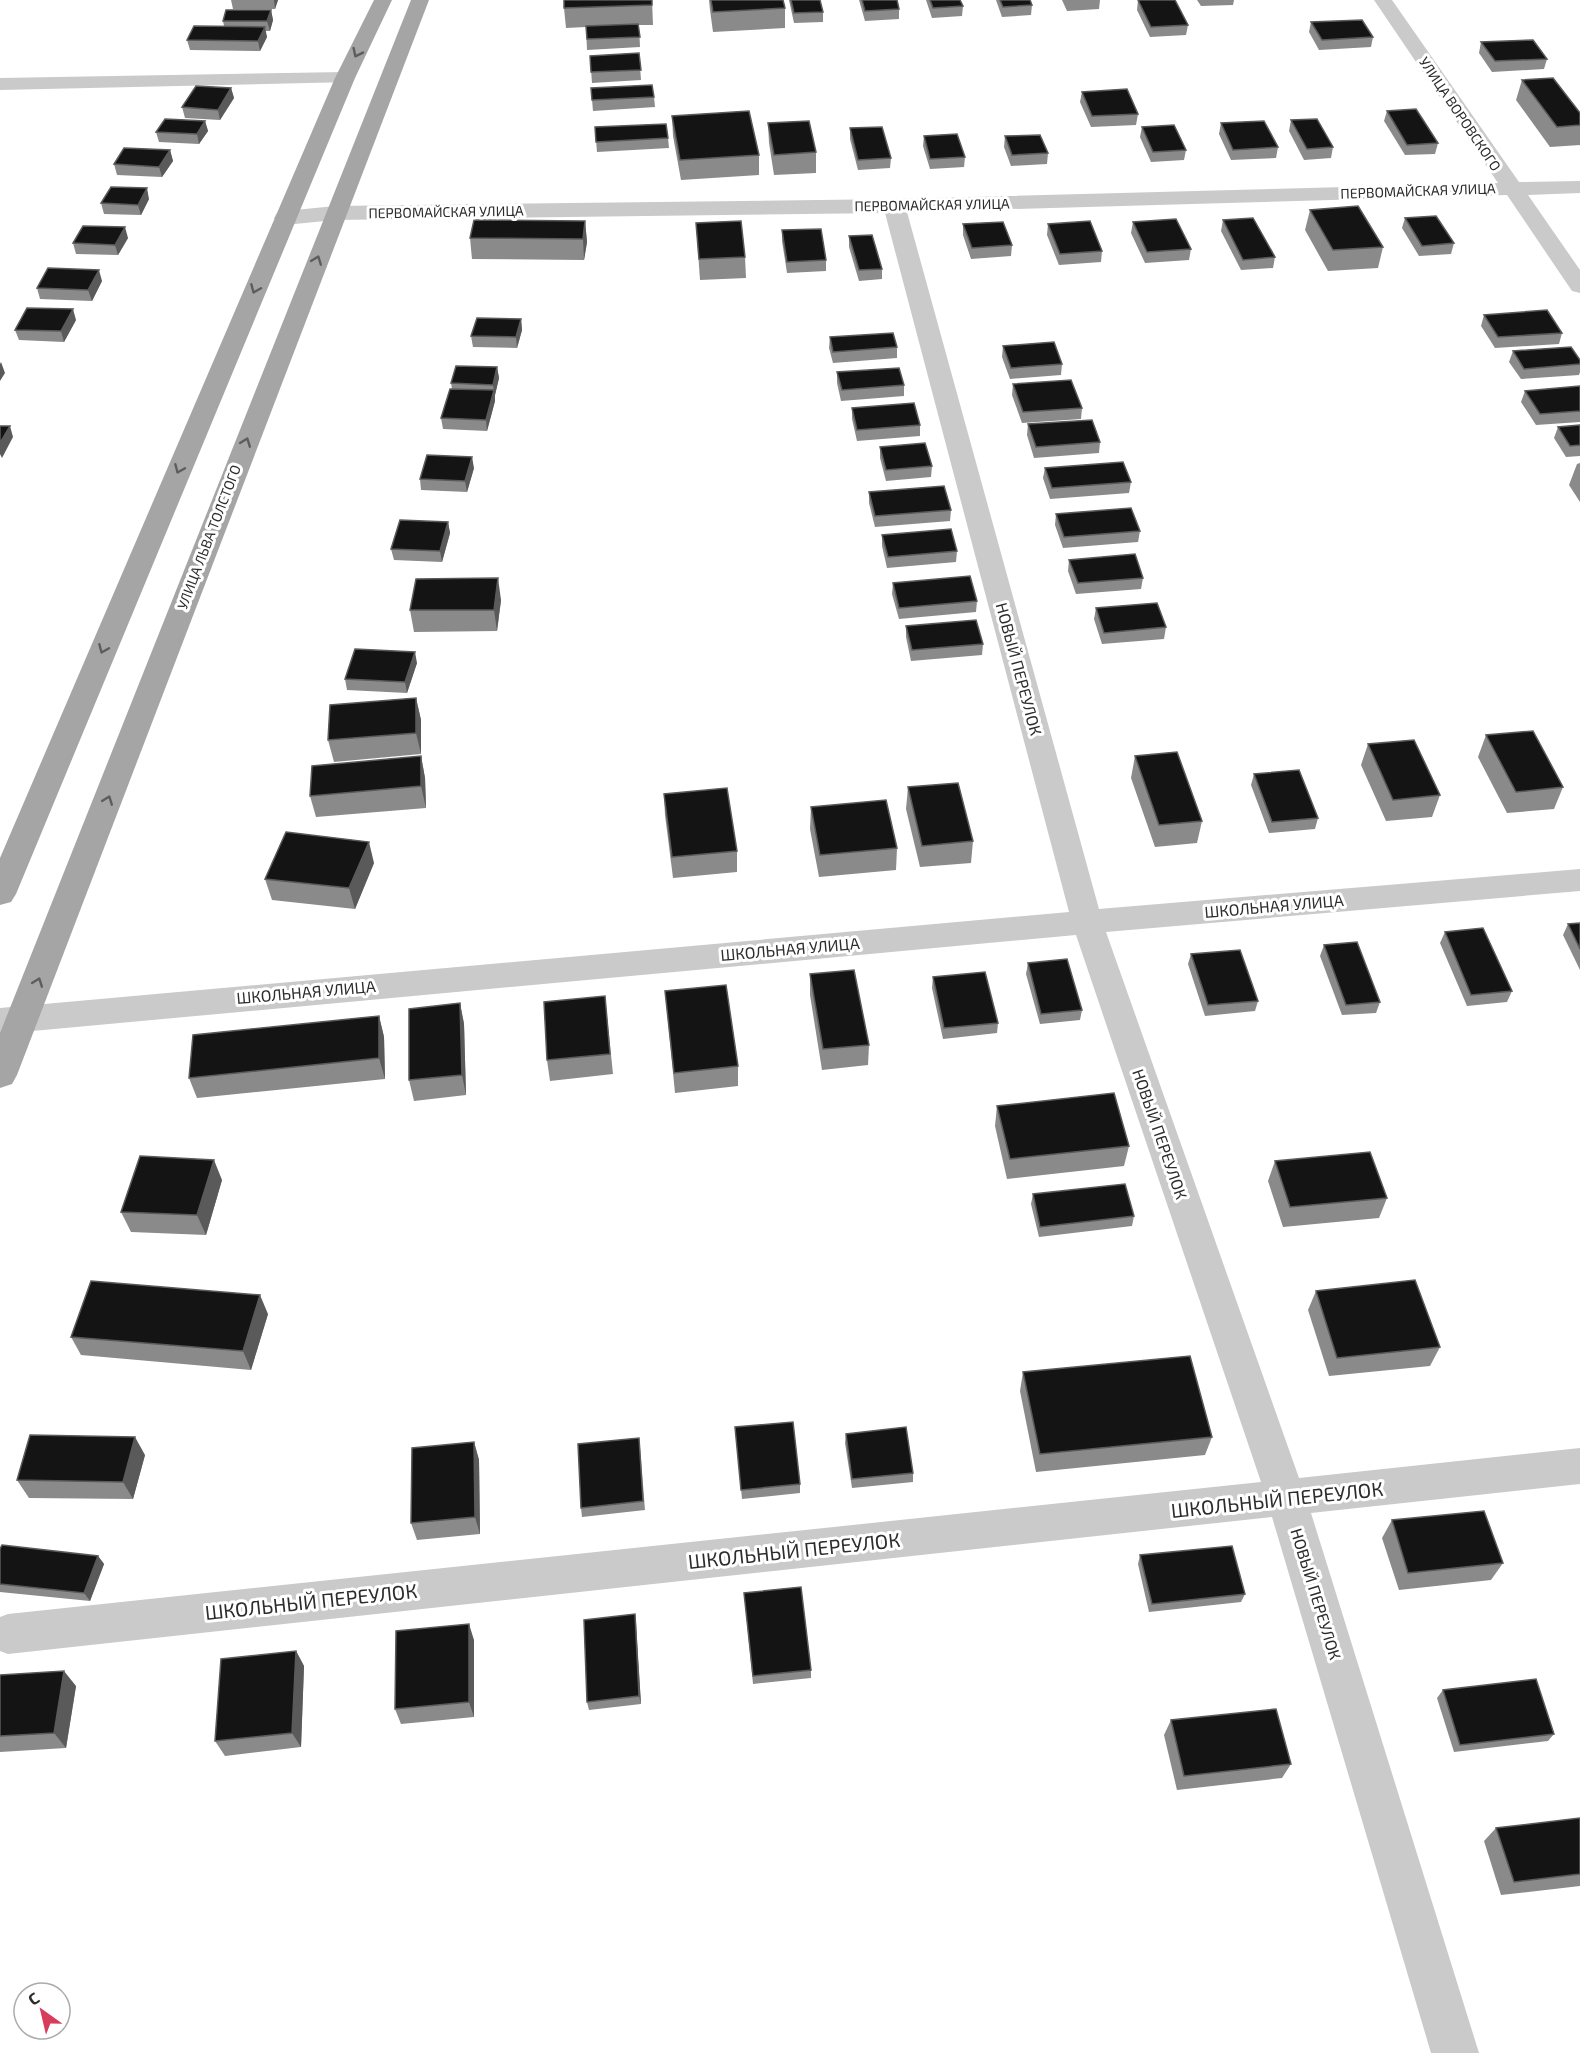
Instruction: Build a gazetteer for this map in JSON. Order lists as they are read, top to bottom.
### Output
{
  "streets": {
    "main road": ["УЛИЦА ЛЬВА ТОЛСТОГО"],
    "street": [
      "УЛИЦА ВОРОВСКОГО",
      "ПЕРВОМАЙСКАЯ УЛИЦА",
      "НОВЫЙ ПЕРЕУЛОК",
      "ШКОЛЬНАЯ УЛИЦА",
      "ШКОЛЬНЫЙ ПЕРЕУЛОК"
    ]
  },
  "crossings": [
    ["УЛИЦА ВОРОВСКОГО", "ПЕРВОМАЙСКАЯ УЛИЦА"],
    ["ПЕРВОМАЙСКАЯ УЛИЦА", "УЛИЦА ЛЬВА ТОЛСТОГО"],
    ["ПЕРВОМАЙСКАЯ УЛИЦА", "НОВЫЙ ПЕРЕУЛОК"],
    ["УЛИЦА ЛЬВА ТОЛСТОГО", "ШКОЛЬНАЯ УЛИЦА"],
    ["НОВЫЙ ПЕРЕУЛОК", "ШКОЛЬНАЯ УЛИЦА"],
    ["НОВЫЙ ПЕРЕУЛОК", "ШКОЛЬНЫЙ ПЕРЕУЛОК"]
  ],
  "north": "top left"
}
